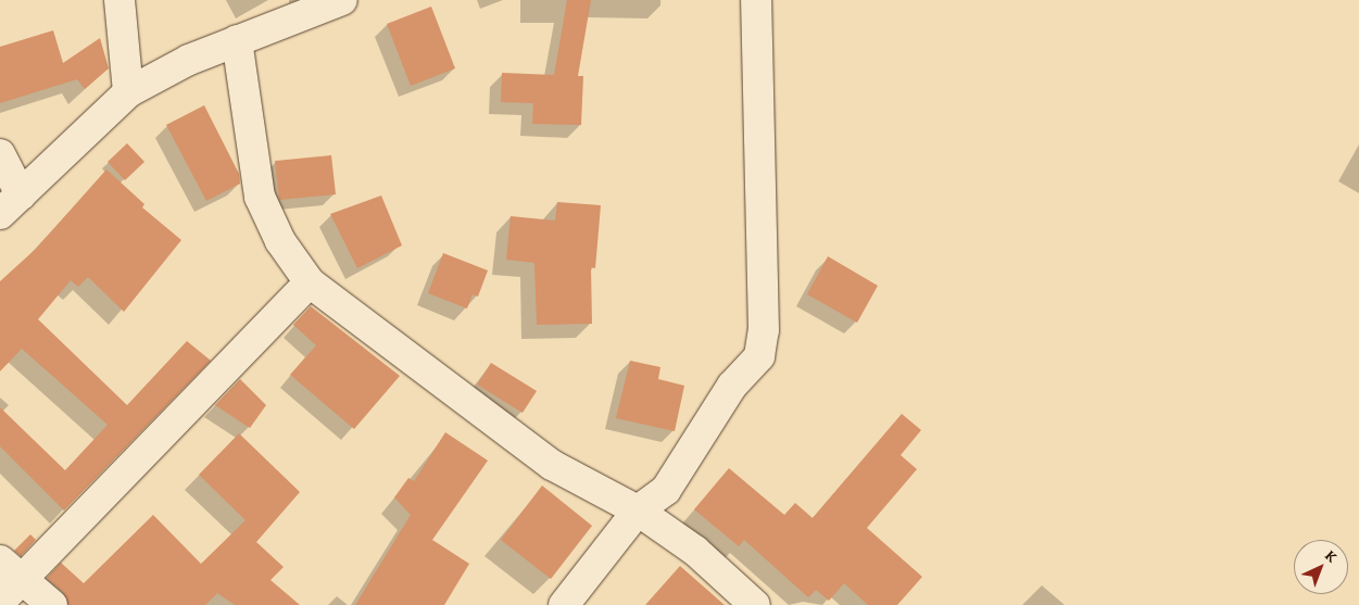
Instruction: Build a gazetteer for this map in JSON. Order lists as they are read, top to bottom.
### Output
{
  "north": "top right"
}
